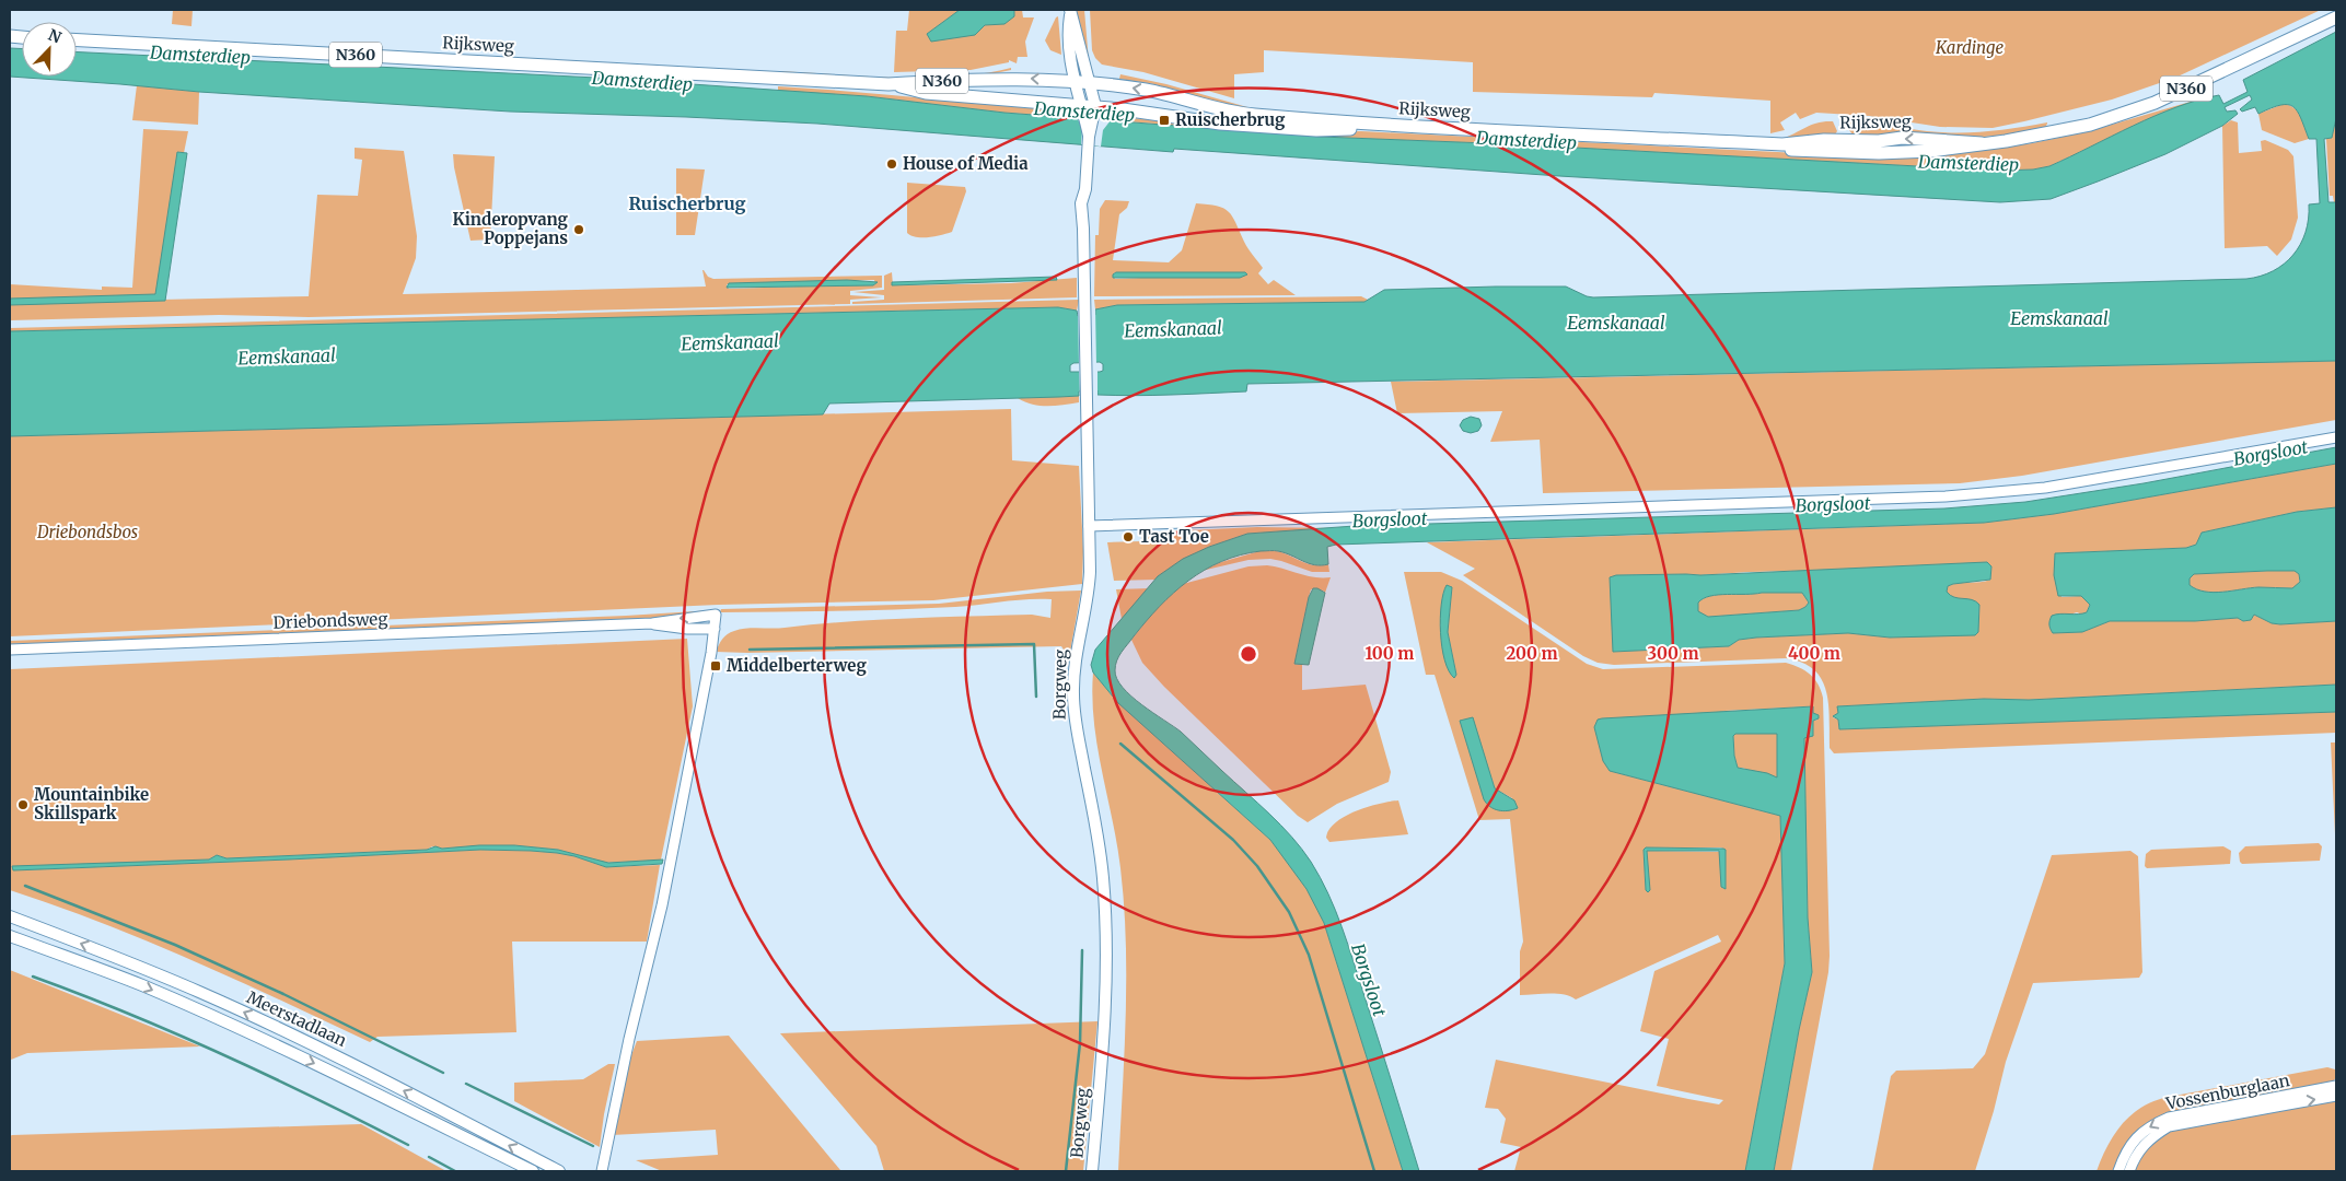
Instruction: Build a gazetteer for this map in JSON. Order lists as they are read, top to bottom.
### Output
{
  "streets": {
    "main road": [
      "Rijksweg",
      "N360",
      "Borgweg",
      "Meerstadlaan"
    ],
    "street": ["Driebondsweg", "Vossenburglaan"]
  },
  "crossings": [
    ["Rijksweg", "Borgweg"]
  ],
  "districts": ["Ruischerbrug"],
  "water": ["Damsterdiep", "Eemskanaal", "Borgsloot"],
  "parks": ["Kardinge", "Driebondsbos"],
  "places": {
    "transit": ["Ruischerbrug", "Middelberterweg"],
    "other": [
      "House of Media",
      "Kinderopvang Poppejans",
      "Tast Toe",
      "Mountainbike Skillspark"
    ]
  },
  "north": "top right",
  "rings": [
    "100 m",
    "200 m",
    "300 m",
    "400 m"
  ]
}
